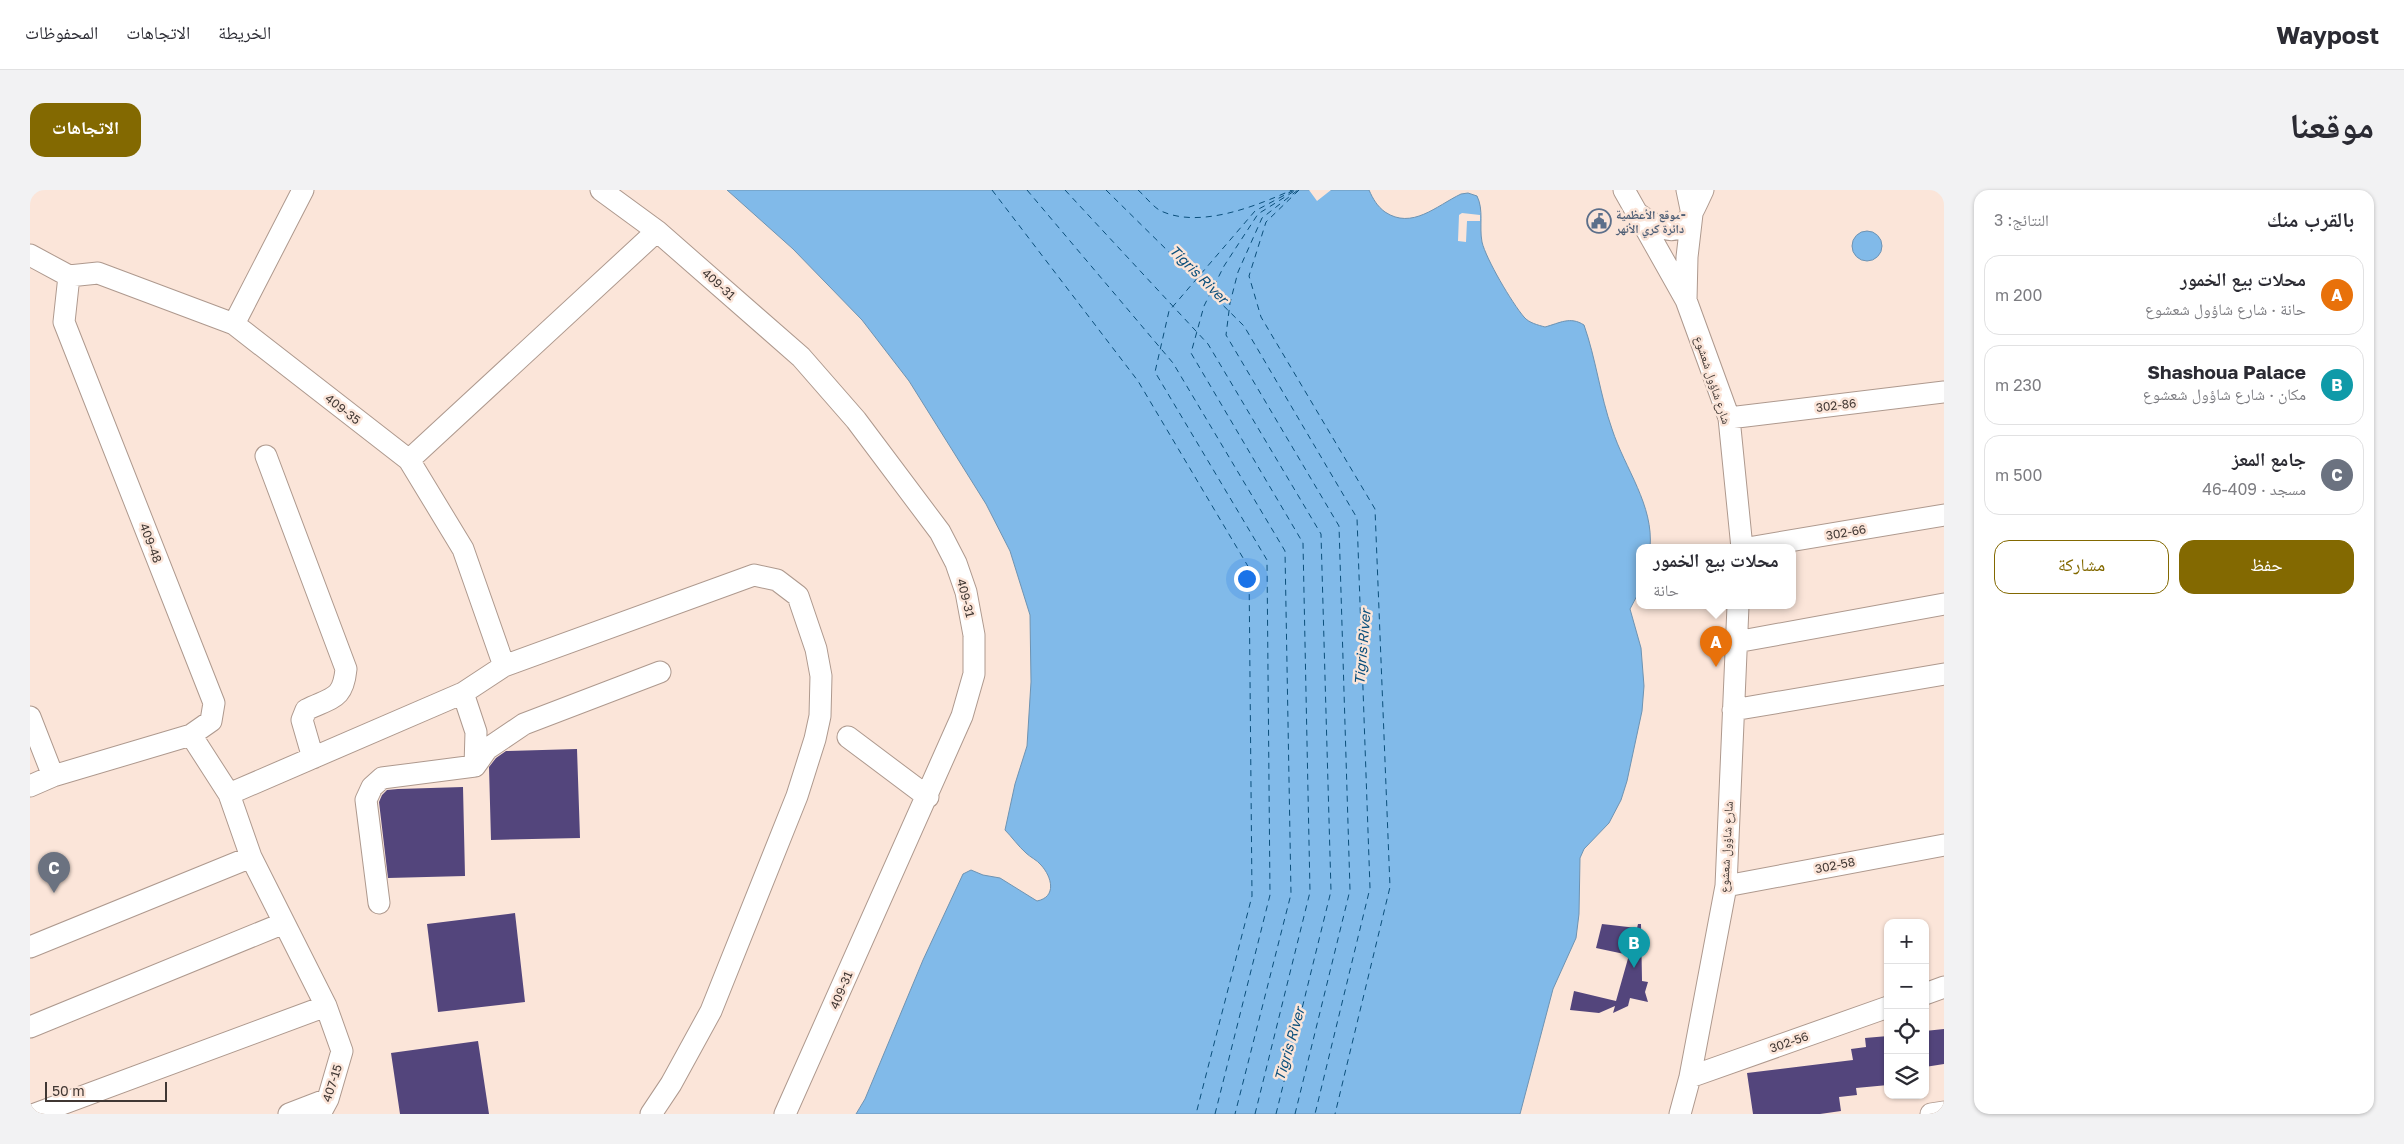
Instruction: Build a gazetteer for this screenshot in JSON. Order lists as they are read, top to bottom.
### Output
{
  "streets": {
    "street": [
      "409-31",
      "شارع شاؤول شعشوع",
      "302-86",
      "409-35",
      "302-66",
      "409-48",
      "302-58",
      "302-56",
      "407-15"
    ]
  },
  "crossings": [
    ["شارع شاؤول شعشوع", "302-86"],
    ["شارع شاؤول شعشوع", "302-58"],
    ["شارع شاؤول شعشوع", "302-56"],
    ["409-35", "409-48"]
  ],
  "water": ["Tigris River"],
  "places": {
    "public building": ["موقع الأعظمية- دائرة كري الأنهر"]
  },
  "scale_bar": "50 m",
  "page": {
    "header": "Waypost",
    "nav": ["الخريطة", "الاتجاهات", "المحفوظات"],
    "title": "موقعنا",
    "buttons": [
      "الاتجاهات",
      ["حفظ", "مشاركة"]
    ],
    "heading": ["بالقرب منك", "النتائج: 3"],
    "list": [
      {
        "mark": "A",
        "name": "محلات بيع الخمور",
        "note": "حانة · شارع شاؤول شعشوع",
        "value": "200 m"
      },
      {
        "mark": "B",
        "name": "Shashoua Palace",
        "note": "مكان · شارع شاؤول شعشوع",
        "value": "230 m"
      },
      {
        "mark": "C",
        "name": "جامع المعز",
        "note": "مسجد · 409-46",
        "value": "500 m"
      }
    ],
    "popup": ["محلات بيع الخمور", "حانة"],
    "pins": ["A", "C", "B"],
    "map_buttons": ["+", "−"],
    "scale": "50 m"
  }
}
